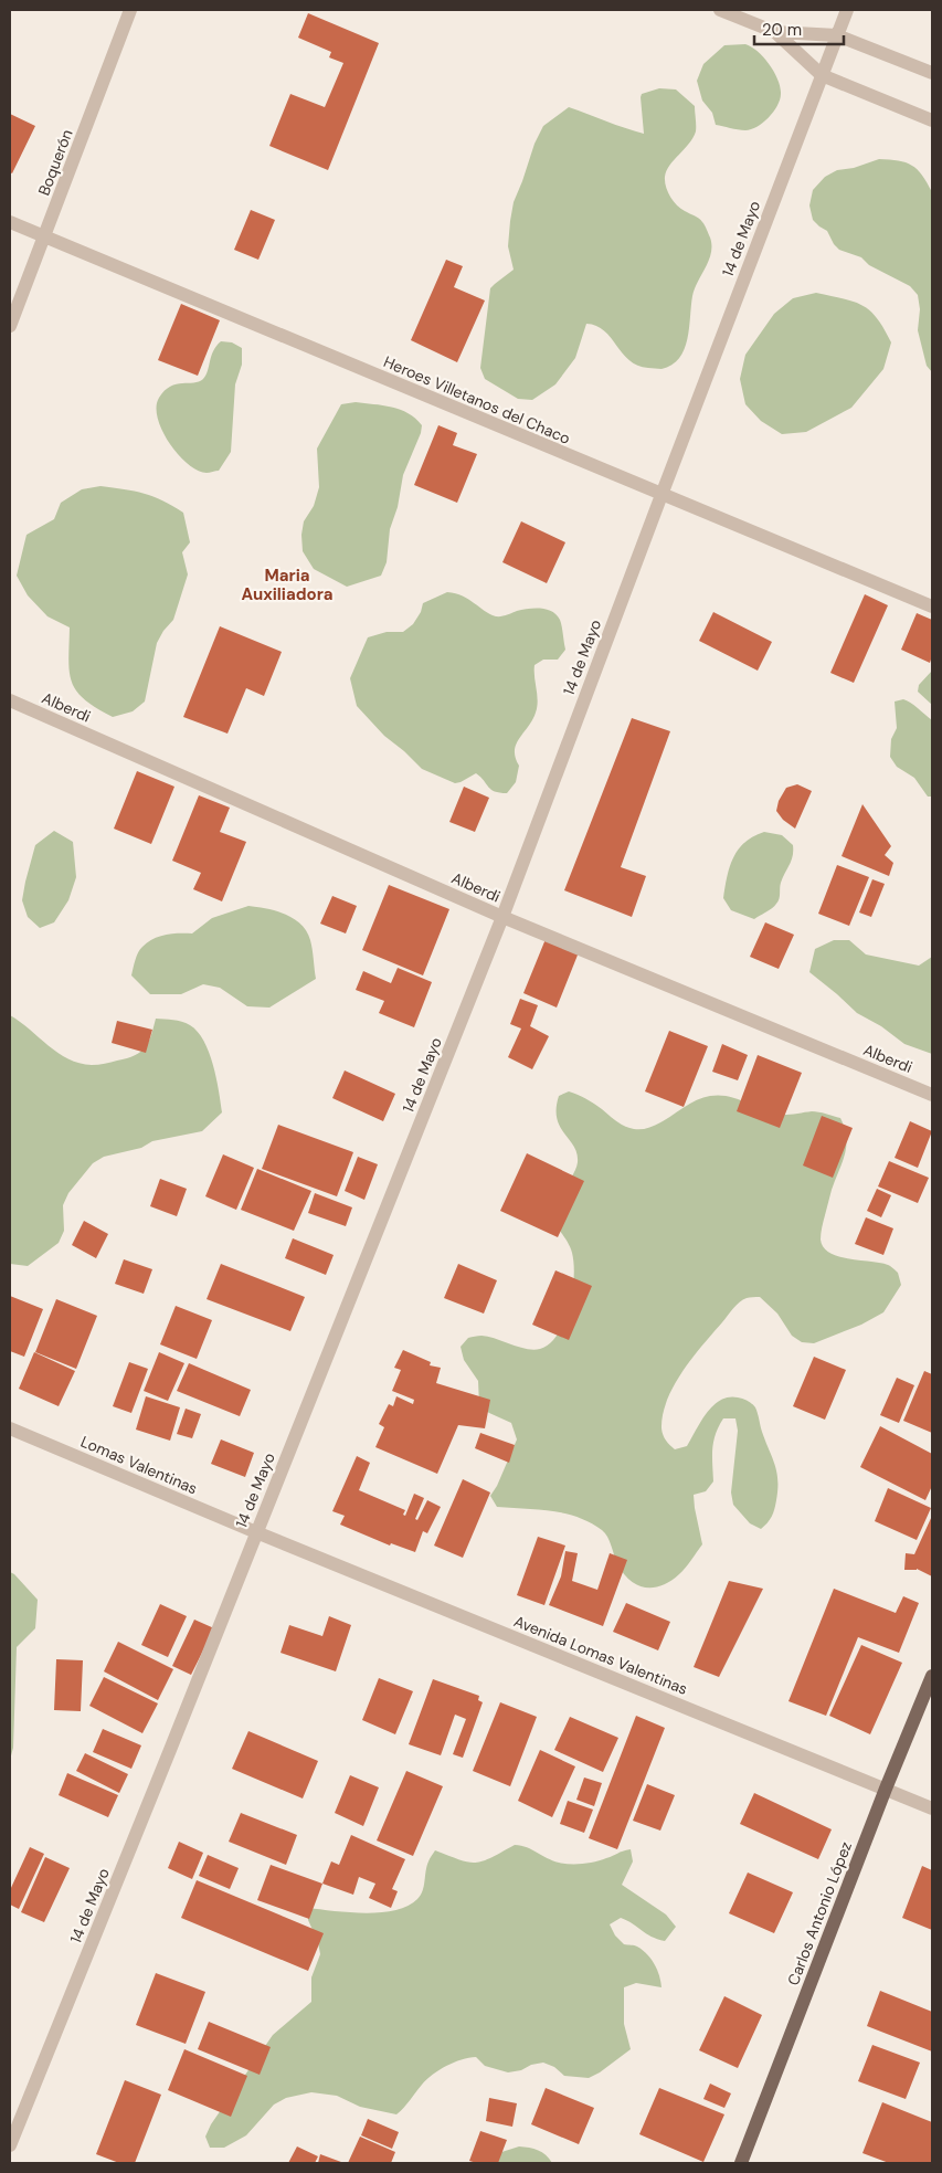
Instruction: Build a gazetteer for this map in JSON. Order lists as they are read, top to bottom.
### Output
{
  "streets": {
    "main road": ["Carlos Antonio López"],
    "street": [
      "Boquerón",
      "14 de Mayo",
      "Heroes Villetanos del Chaco",
      "Alberdi",
      "Lomas Valentinas",
      "Avenida Lomas Valentinas"
    ]
  },
  "crossings": [
    ["Boquerón", "Heroes Villetanos del Chaco"],
    ["14 de Mayo", "Heroes Villetanos del Chaco"],
    ["14 de Mayo", "Alberdi"],
    ["14 de Mayo", "Lomas Valentinas"],
    ["14 de Mayo", "Avenida Lomas Valentinas"],
    ["Lomas Valentinas", "Avenida Lomas Valentinas"],
    ["Avenida Lomas Valentinas", "Carlos Antonio López"]
  ],
  "districts": ["Maria Auxiliadora"],
  "scale_bar": "20 m"
}
